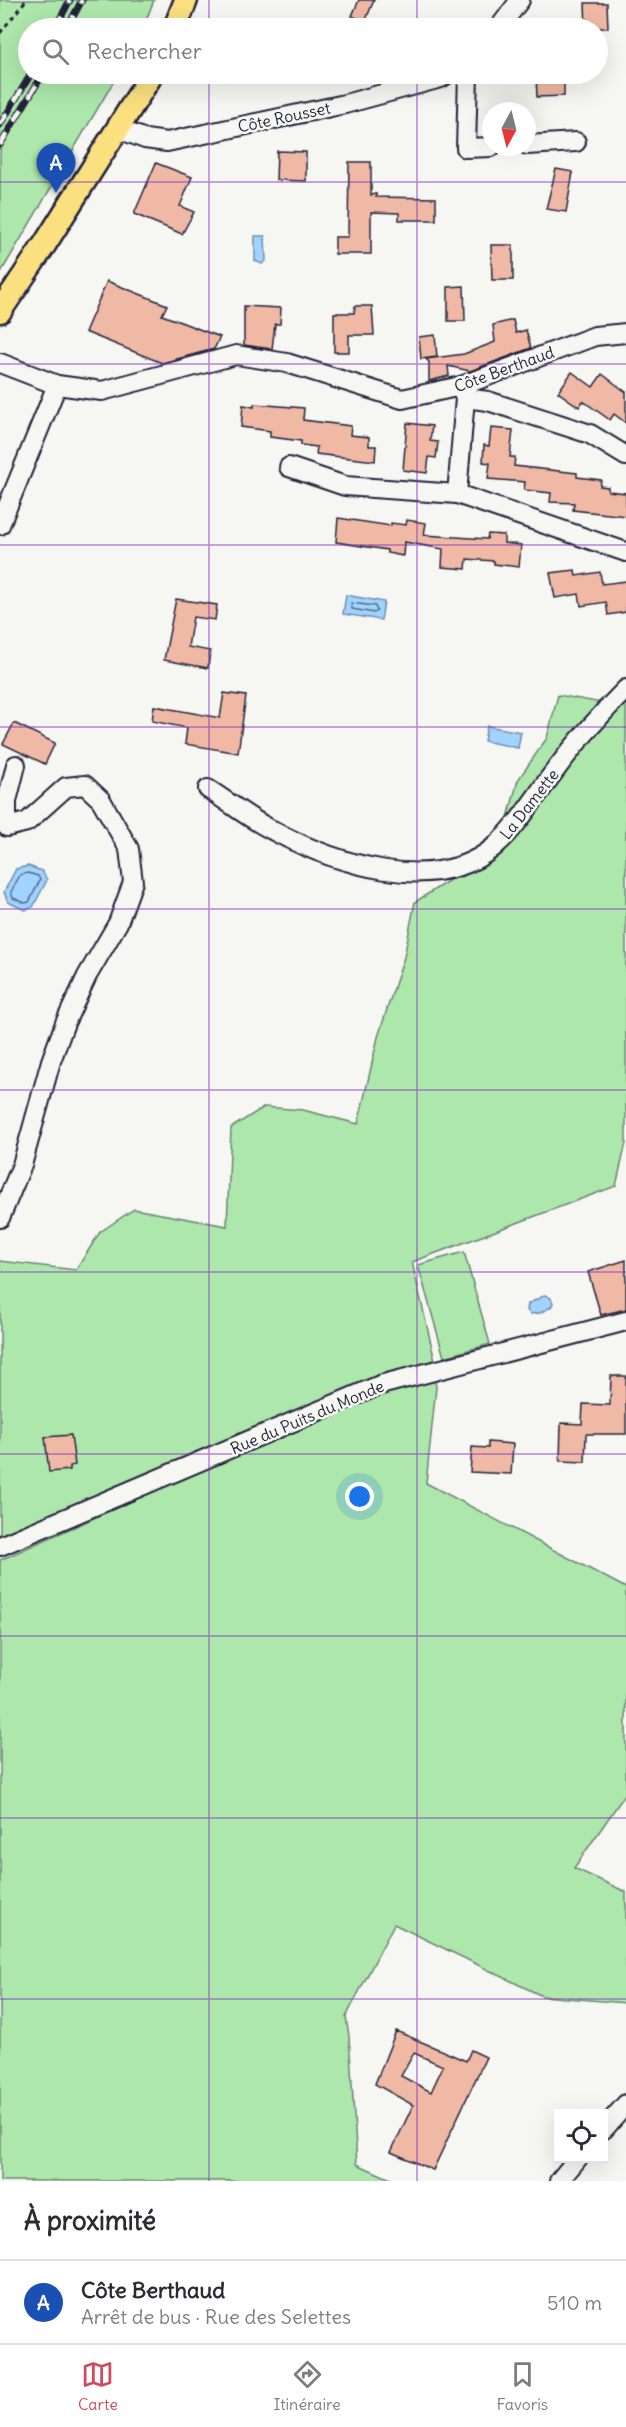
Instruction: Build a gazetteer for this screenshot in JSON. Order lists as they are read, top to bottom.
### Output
{
  "streets": {
    "street": [
      "Côte Rousset",
      "Côte Berthaud",
      "La Damette",
      "Rue du Puits du Monde"
    ]
  },
  "north": "bottom",
  "page": {
    "search": "Rechercher",
    "pins": "A",
    "heading": "À proximité",
    "list": [
      {
        "mark": "A",
        "name": "Côte Berthaud",
        "note": "Arrêt de bus · Rue des Selettes",
        "value": "510 m"
      }
    ],
    "nav": ["Carte", "Itinéraire", "Favoris"]
  }
}
